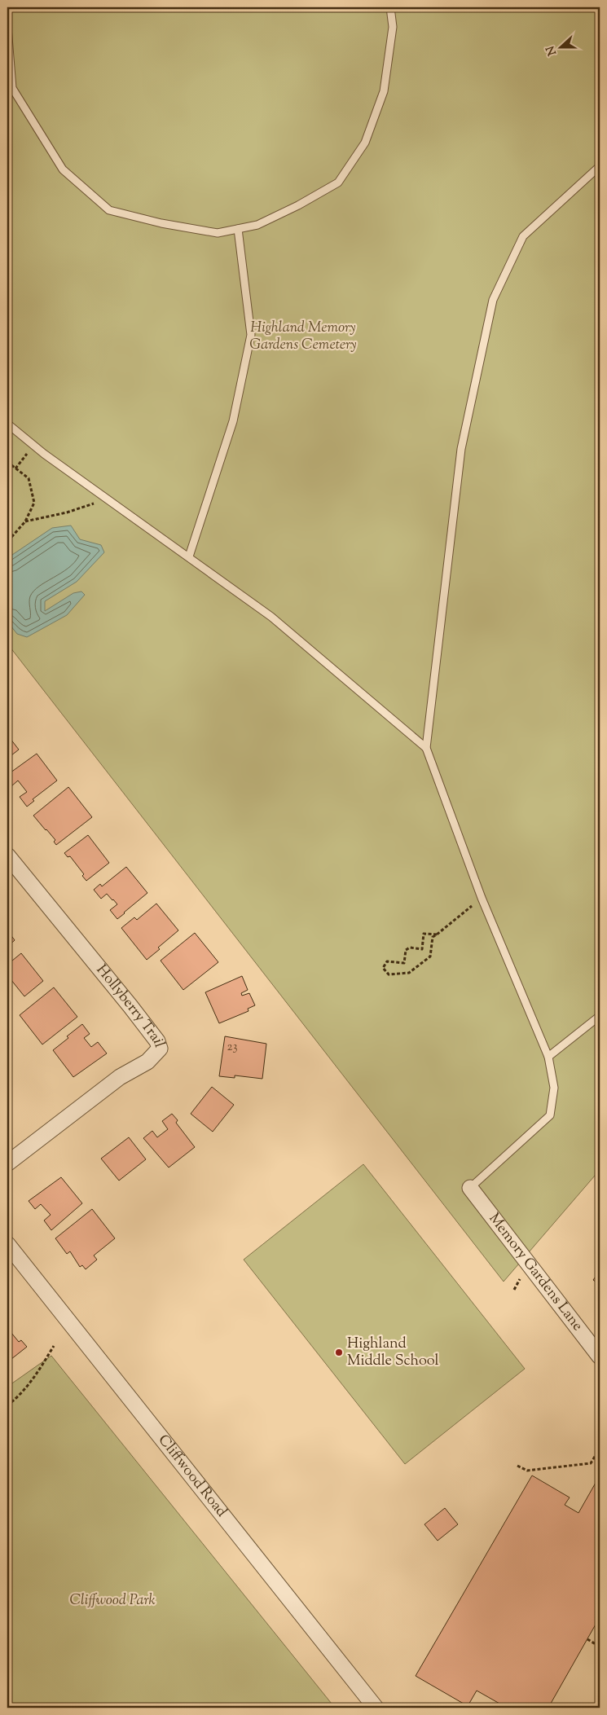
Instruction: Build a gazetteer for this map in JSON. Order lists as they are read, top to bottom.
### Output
{
  "streets": {
    "street": ["Hollyberry Trail", "Memory Gardens Lane", "Cliffwood Road"]
  },
  "parks": ["Highland Memory Gardens Cemetery", "Cliffwood Park"],
  "places": ["Highland Middle School"],
  "house_numbers": ["23"],
  "north": "left"
}
